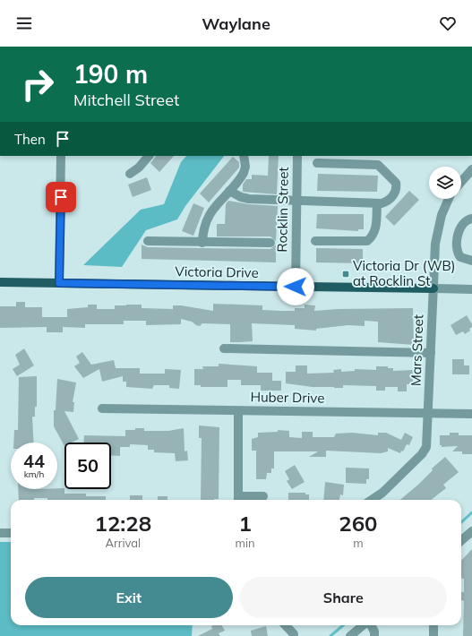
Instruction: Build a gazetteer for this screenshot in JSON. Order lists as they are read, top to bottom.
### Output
{
  "streets": {
    "main road": ["Victoria Drive"],
    "street": ["Rocklin Street", "Mars Street", "Huber Drive"]
  },
  "crossings": [
    ["Rocklin Street", "Victoria Drive"],
    ["Victoria Drive", "Mars Street"],
    ["Mars Street", "Huber Drive"]
  ],
  "places": {
    "transit": ["Victoria Dr (WB) at Rocklin St"]
  },
  "page": {
    "header": "Waylane",
    "turn": ["190 m", "Mitchell Street"],
    "then": "Then",
    "speed": "44 km/h",
    "limit": "50",
    "eta": [
      "12:28",
      "Arrival",
      "1",
      "min",
      "260",
      "m"
    ],
    "buttons": ["Exit", "Share"]
  }
}
